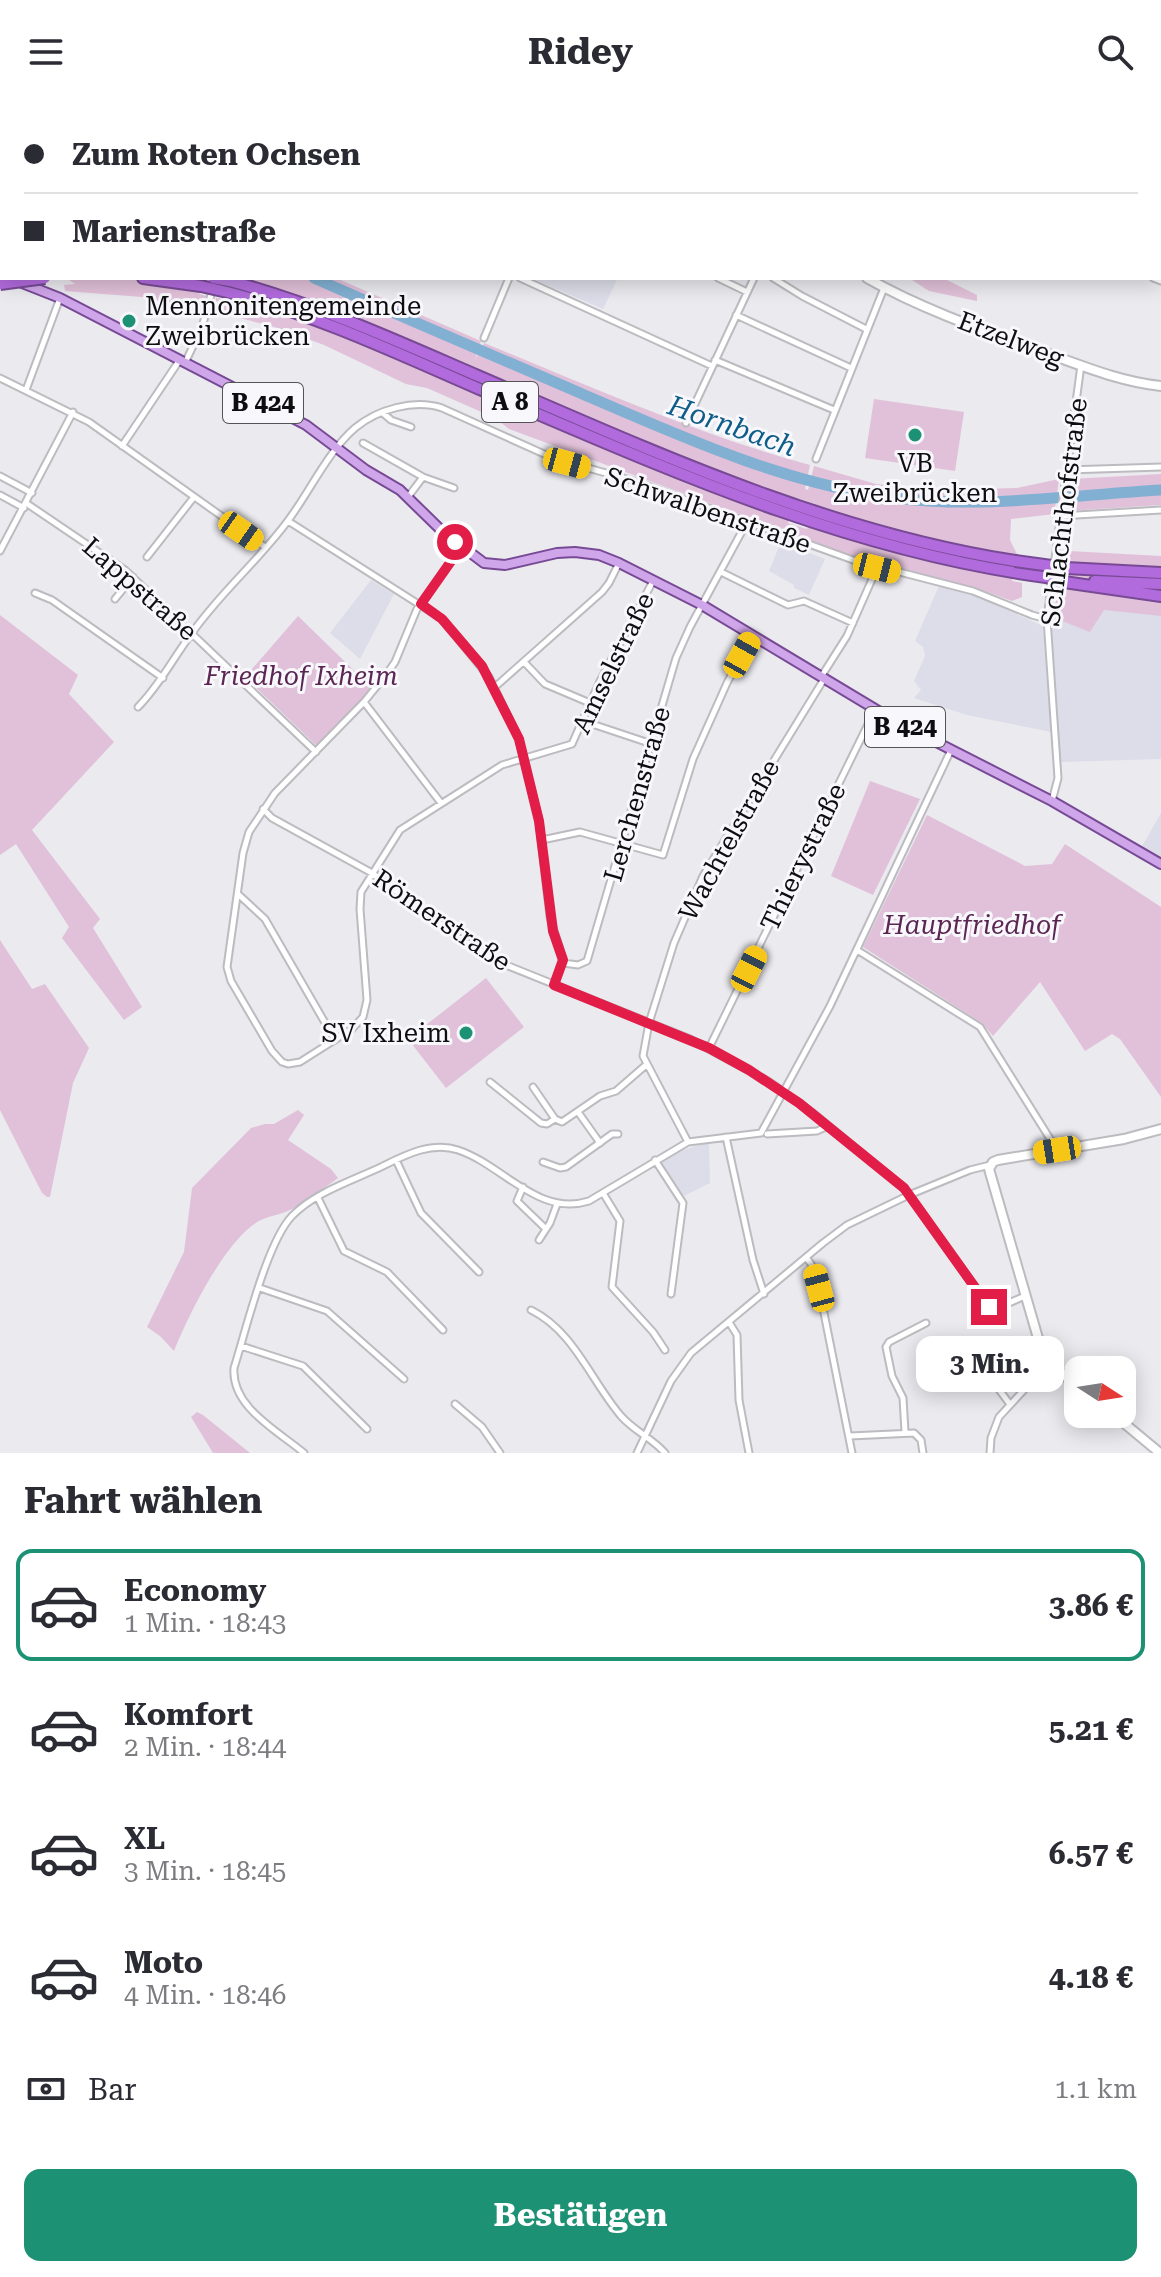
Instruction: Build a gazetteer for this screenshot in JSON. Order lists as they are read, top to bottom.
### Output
{
  "streets": {
    "highway": ["A 8"],
    "main road": ["B 424"],
    "street": [
      "Etzelweg",
      "Schwalbenstraße",
      "Schlachthofstraße",
      "Lappstraße",
      "Amselstraße",
      "Lerchenstraße",
      "Wachtelstraße",
      "Thierystraße",
      "Römerstraße"
    ]
  },
  "crossings": [
    ["Etzelweg", "Schlachthofstraße"],
    ["B 424", "Schwalbenstraße"],
    ["B 424", "Schlachthofstraße"],
    ["B 424", "Amselstraße"],
    ["B 424", "Lerchenstraße"],
    ["B 424", "Wachtelstraße"],
    ["B 424", "Thierystraße"],
    ["Schwalbenstraße", "Schlachthofstraße"],
    ["Schwalbenstraße", "Lappstraße"],
    ["Schwalbenstraße", "Lerchenstraße"],
    ["Schwalbenstraße", "Wachtelstraße"],
    ["Amselstraße", "Römerstraße"],
    ["Wachtelstraße", "Römerstraße"],
    ["Thierystraße", "Römerstraße"]
  ],
  "water": ["Hornbach"],
  "parks": ["Friedhof Ixheim", "Hauptfriedhof"],
  "places": ["Mennonitengemeinde Zweibrücken", "VB Zweibrücken", "SV Ixheim"],
  "north": "right",
  "page": {
    "header": "Ridey",
    "banner": ["Zum Roten Ochsen", "Marienstraße"],
    "bubble": "3 Min.",
    "heading": "Fahrt wählen",
    "list": [
      {
        "name": "Economy",
        "note": "1 Min. · 18:43",
        "value": "3.86 €"
      },
      {
        "name": "Komfort",
        "note": "2 Min. · 18:44",
        "value": "5.21 €"
      },
      {
        "name": "XL",
        "note": "3 Min. · 18:45",
        "value": "6.57 €"
      },
      {
        "name": "Moto",
        "note": "4 Min. · 18:46",
        "value": "4.18 €"
      }
    ],
    "pay": ["Bar", "1.1 km"],
    "buttons": "Bestätigen"
  }
}
